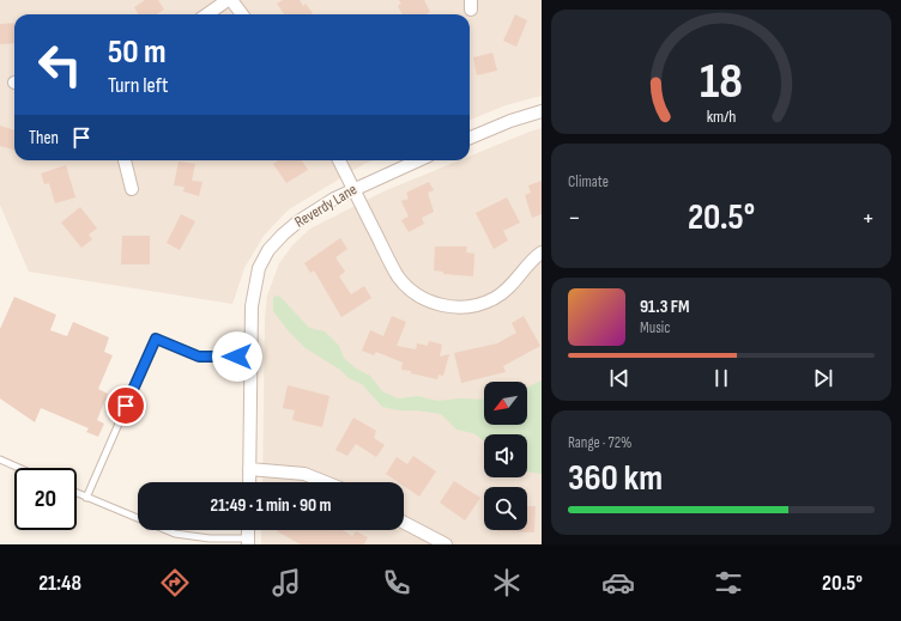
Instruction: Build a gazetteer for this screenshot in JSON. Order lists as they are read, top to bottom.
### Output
{
  "streets": {
    "street": ["Reverdy Lane"]
  },
  "north": "bottom left",
  "page": {
    "turn": ["50 m", "Turn left"],
    "then": "Then",
    "tile": [
      "Climate",
      ["Range · 72%", "360 km"]
    ],
    "heat": ["−", "20.5°", "+"],
    "song": ["91.3 FM", "Music"],
    "limit": "20",
    "trip": "21:49 · 1 min · 90 m",
    "tabs": ["21:48", "20.5°"],
    "gauge": ["18", "km/h"]
  }
}
